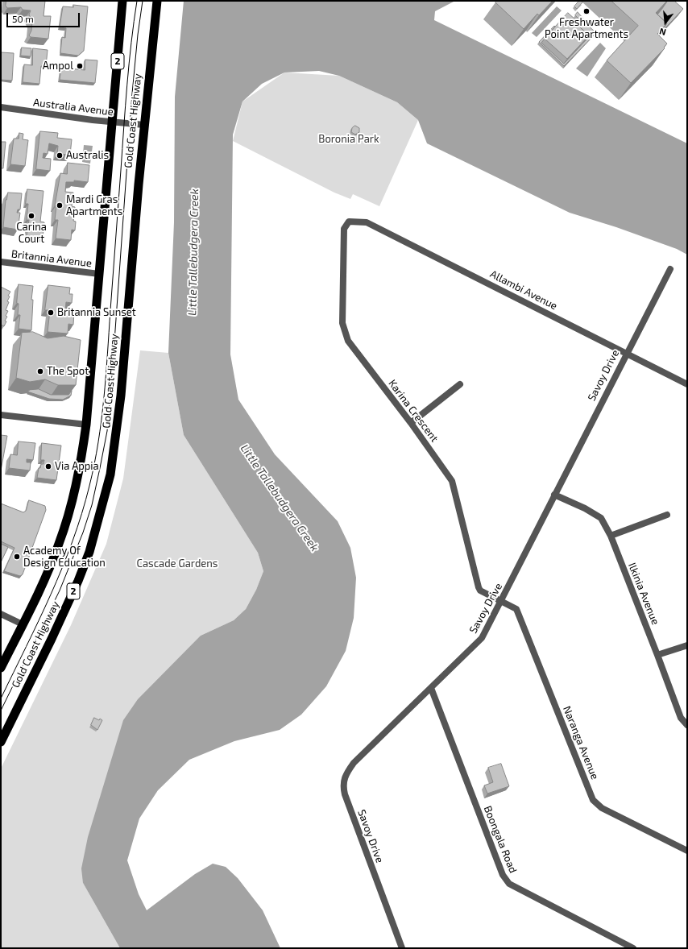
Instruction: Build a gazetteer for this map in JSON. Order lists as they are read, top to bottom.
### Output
{
  "streets": {
    "highway": ["2", "Gold Coast Highway"],
    "street": [
      "Australia Avenue",
      "Britannia Avenue",
      "Allambi Avenue",
      "Savoy Drive",
      "Karina Crescent",
      "Ilkinia Avenue",
      "Naranga Avenue",
      "Boongala Road"
    ]
  },
  "crossings": [
    ["Australia Avenue", "Gold Coast Highway"],
    ["Gold Coast Highway", "Britannia Avenue"],
    ["Allambi Avenue", "Savoy Drive"],
    ["Allambi Avenue", "Karina Crescent"],
    ["Savoy Drive", "Karina Crescent"],
    ["Savoy Drive", "Ilkinia Avenue"],
    ["Savoy Drive", "Naranga Avenue"],
    ["Savoy Drive", "Boongala Road"],
    ["Karina Crescent", "Naranga Avenue"]
  ],
  "water": ["Little Tallebudgera Creek"],
  "parks": ["Boronia Park", "Cascade Gardens"],
  "places": [
    "Freshwater Point Apartments",
    "Ampol",
    "Australis",
    "Mardi Gras Apartments",
    "Carina Court",
    "Britannia Sunset",
    "The Spot",
    "Via Appia",
    "Academy Of Design Education"
  ],
  "scale_bar": "50 m",
  "north": "bottom"
}
